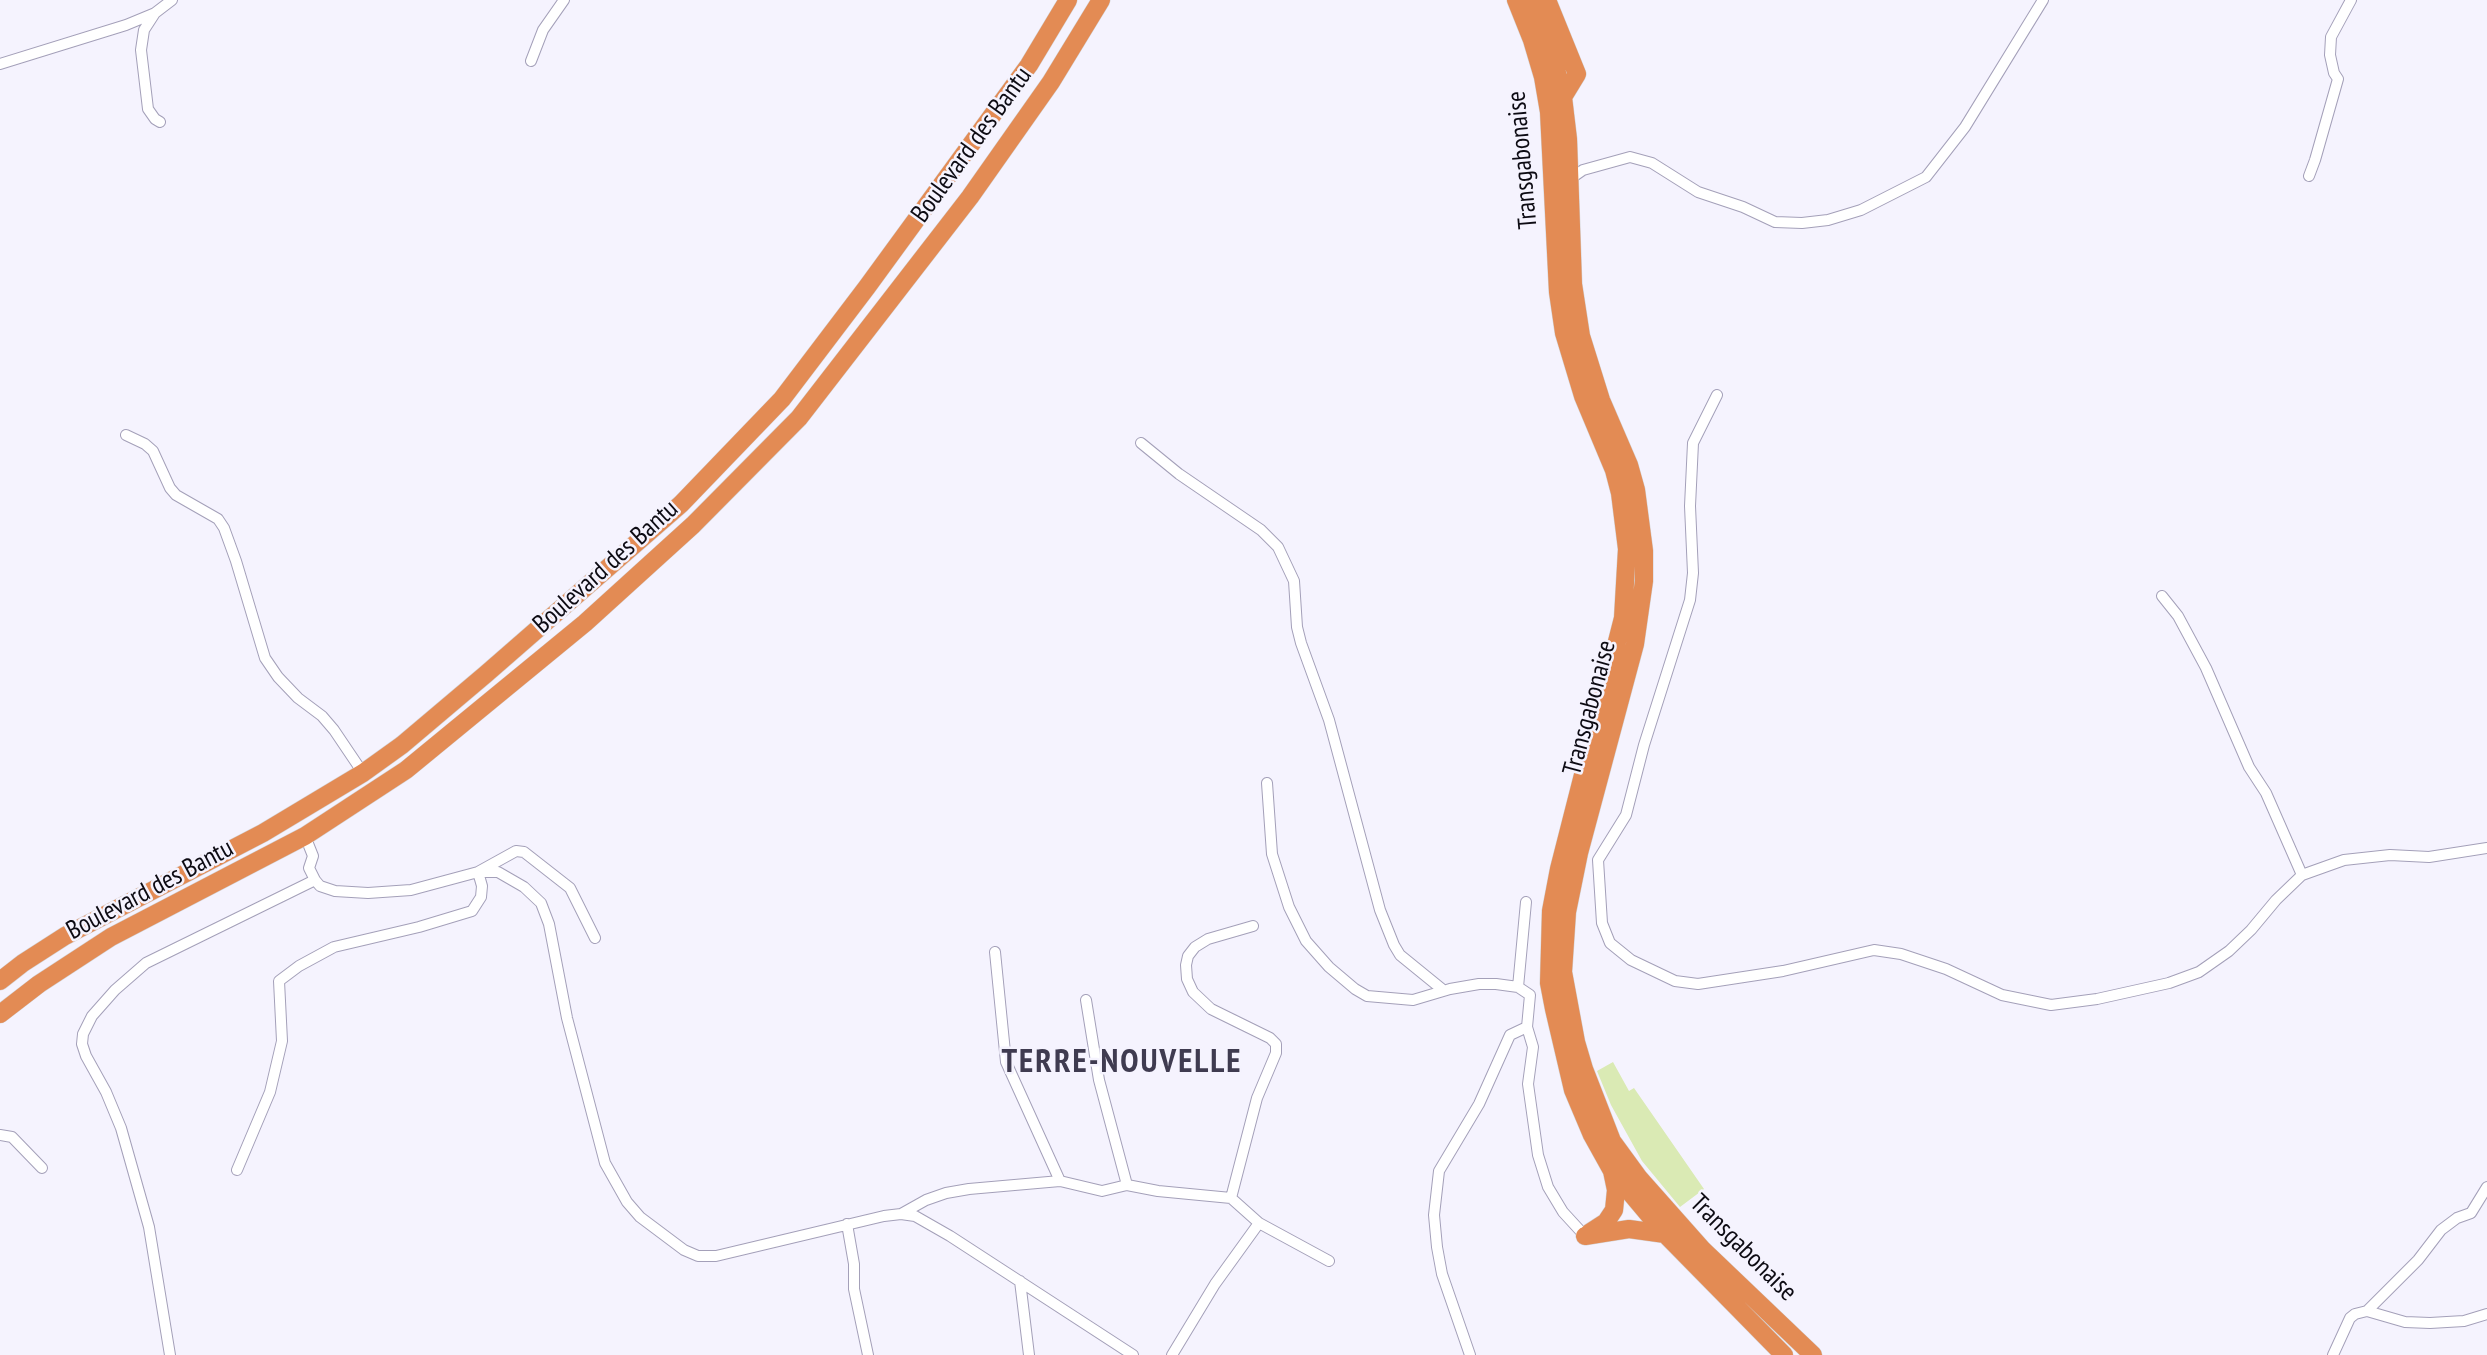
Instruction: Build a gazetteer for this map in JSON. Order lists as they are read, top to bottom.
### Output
{
  "streets": {
    "highway": ["Boulevard des Bantu", "Transgabonaise"]
  },
  "districts": ["TERRE-NOUVELLE"]
}
